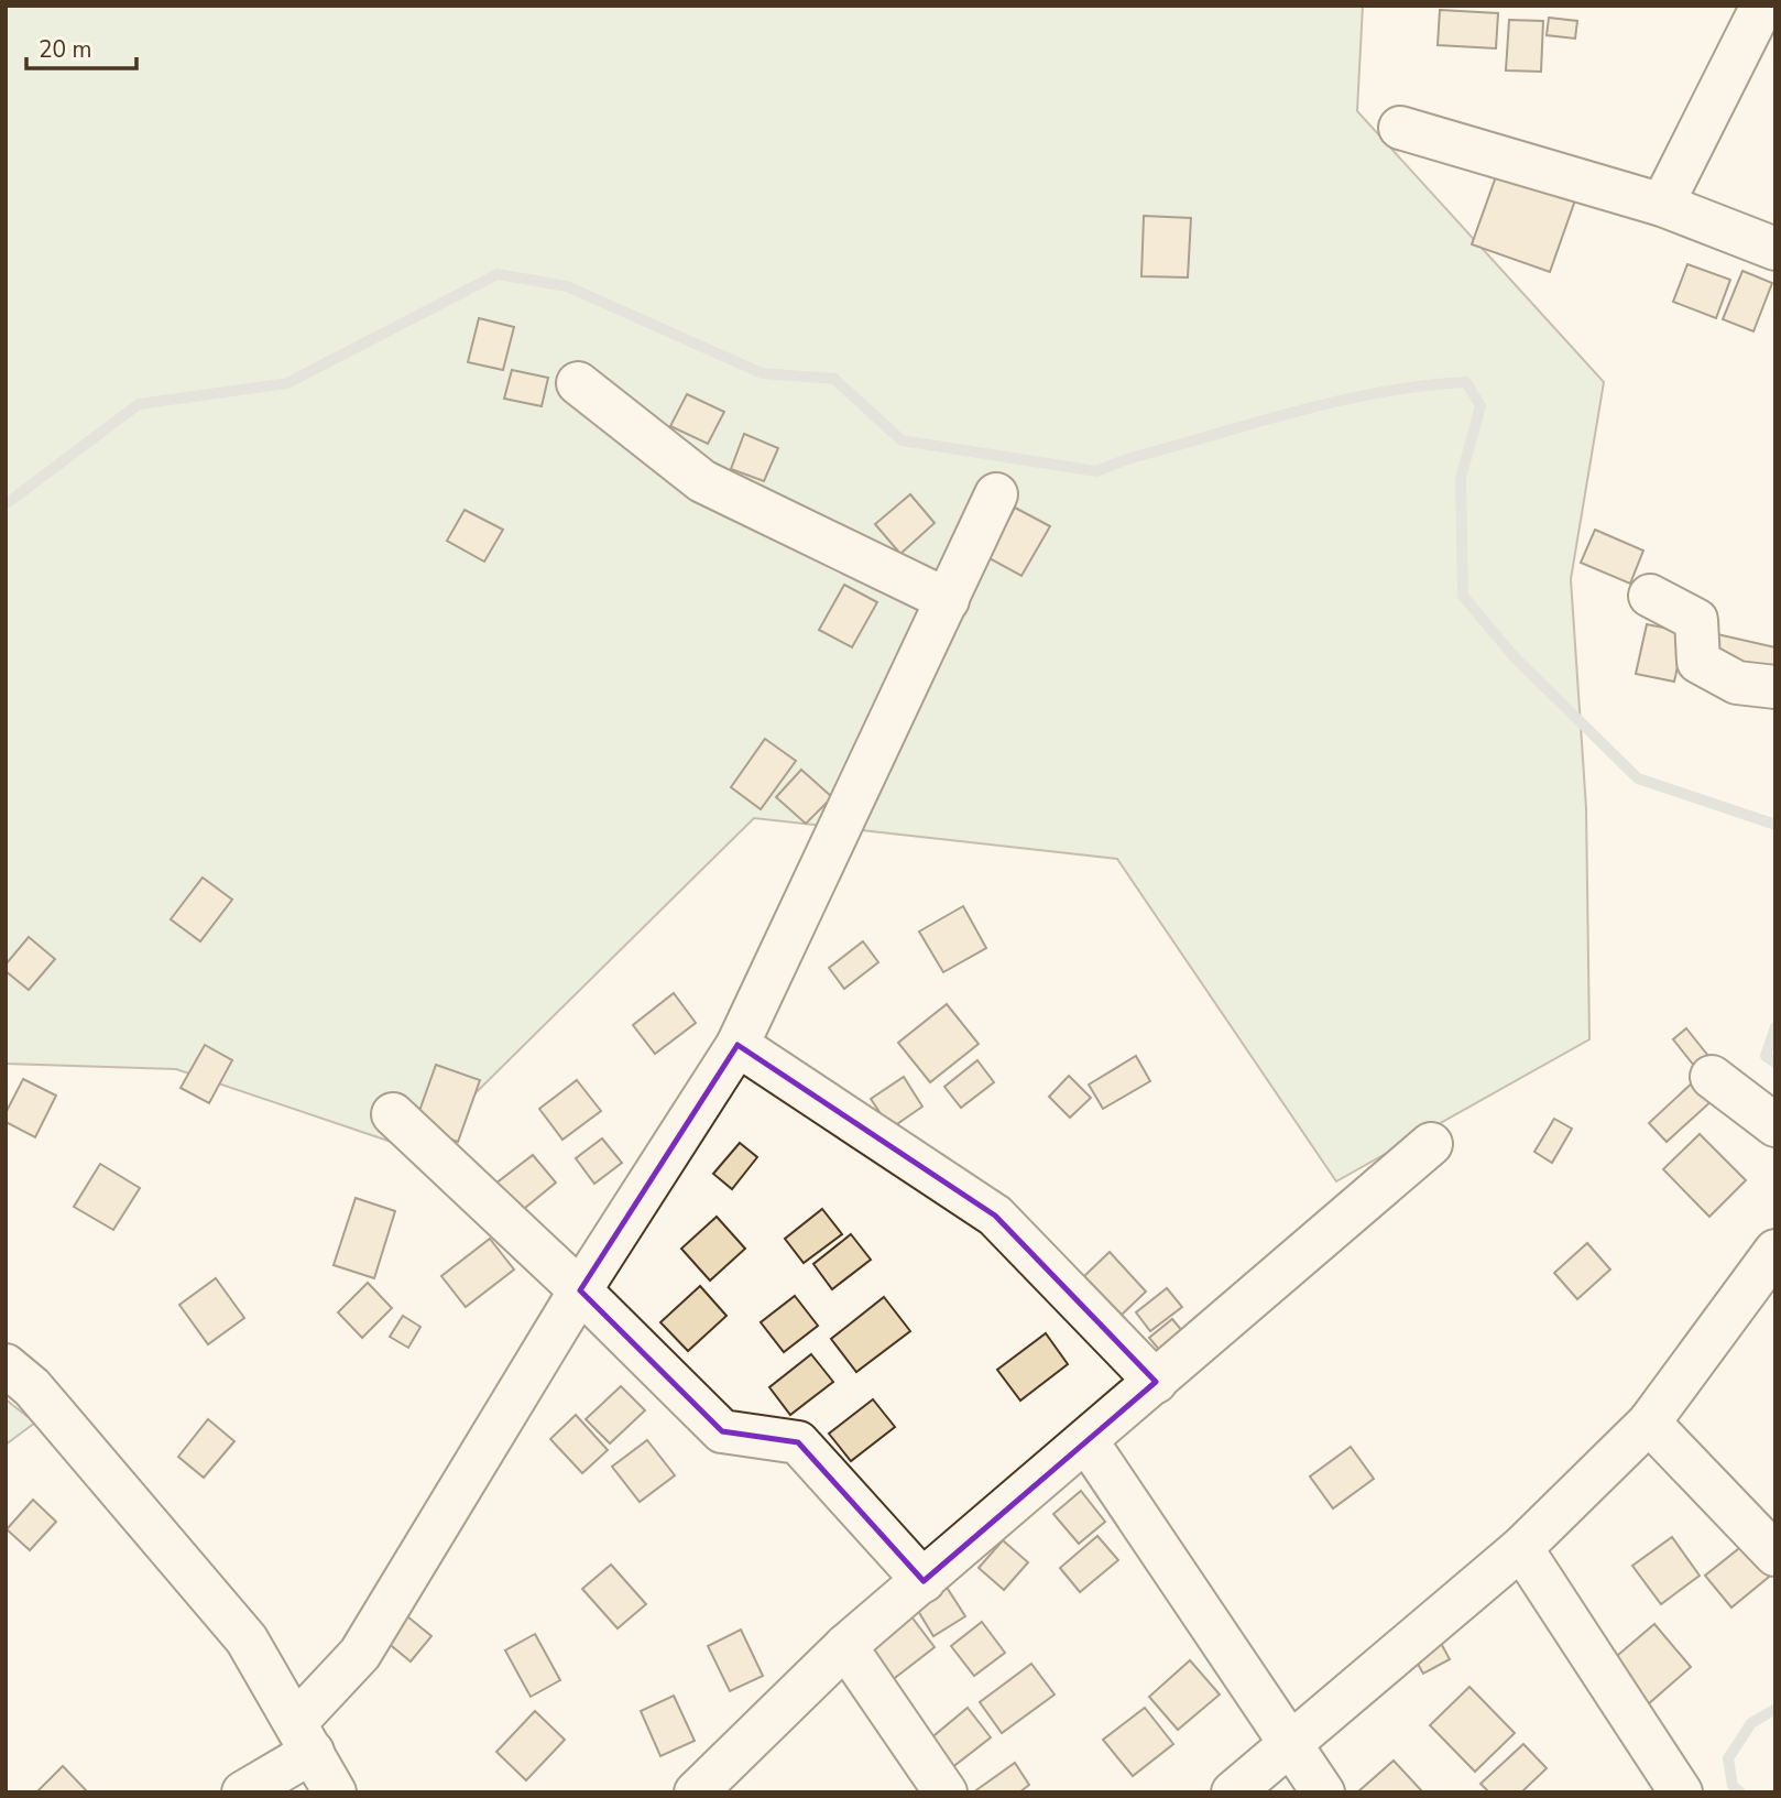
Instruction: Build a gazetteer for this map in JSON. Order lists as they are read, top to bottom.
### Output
{
  "scale_bar": "20 m"
}
